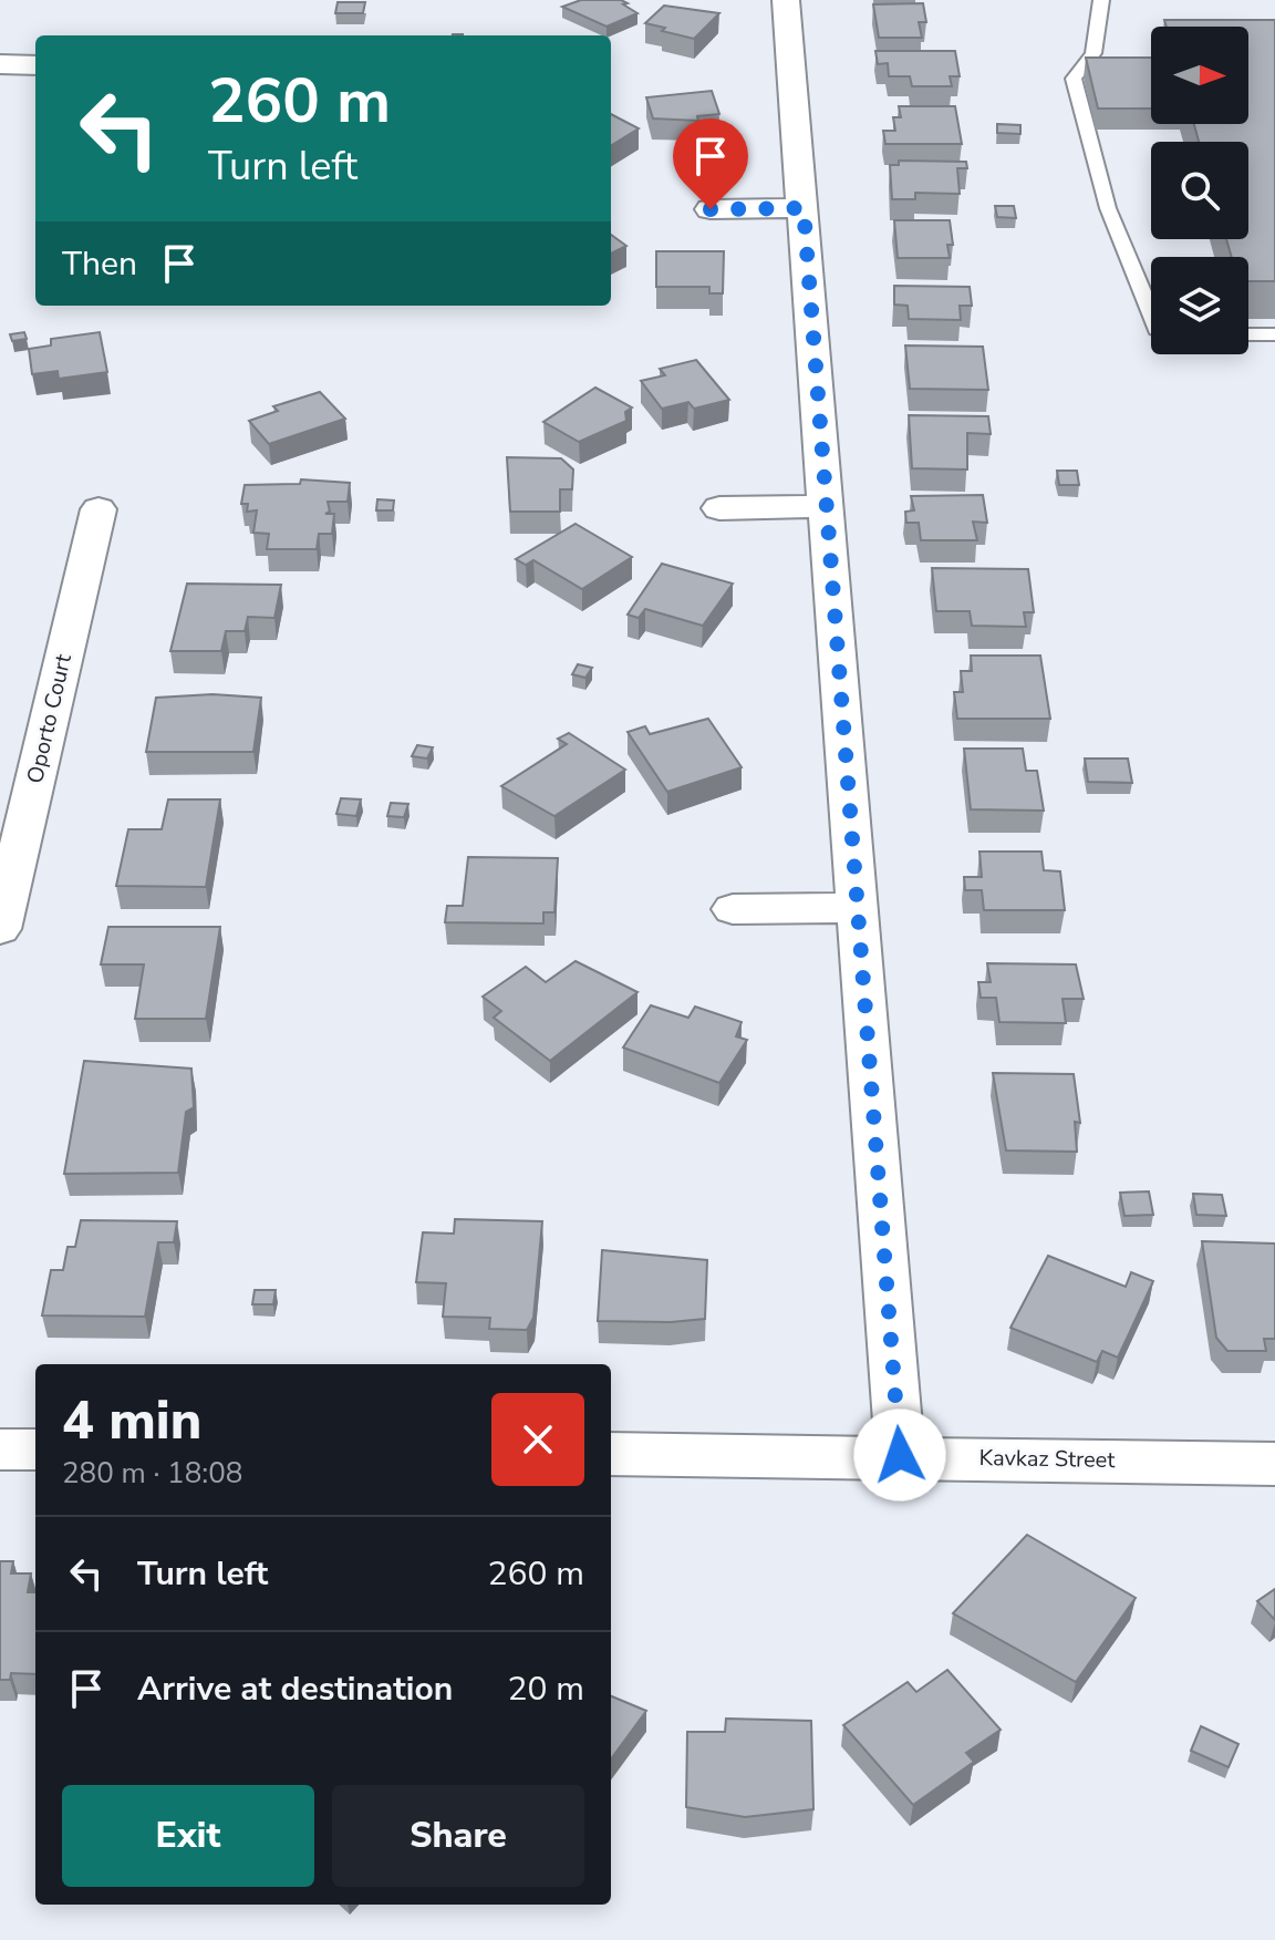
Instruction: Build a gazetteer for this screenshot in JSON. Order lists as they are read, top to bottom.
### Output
{
  "streets": {
    "street": ["Oporto Court", "Kavkaz Street"]
  },
  "north": "right",
  "page": {
    "turn": ["260 m", "Turn left"],
    "then": "Then",
    "heading": ["4 min", "280 m · 18:08"],
    "list": [
      {
        "name": "Turn left",
        "value": "260 m"
      },
      {
        "name": "Arrive at destination",
        "value": "20 m"
      }
    ],
    "buttons": ["Exit", "Share"]
  }
}
